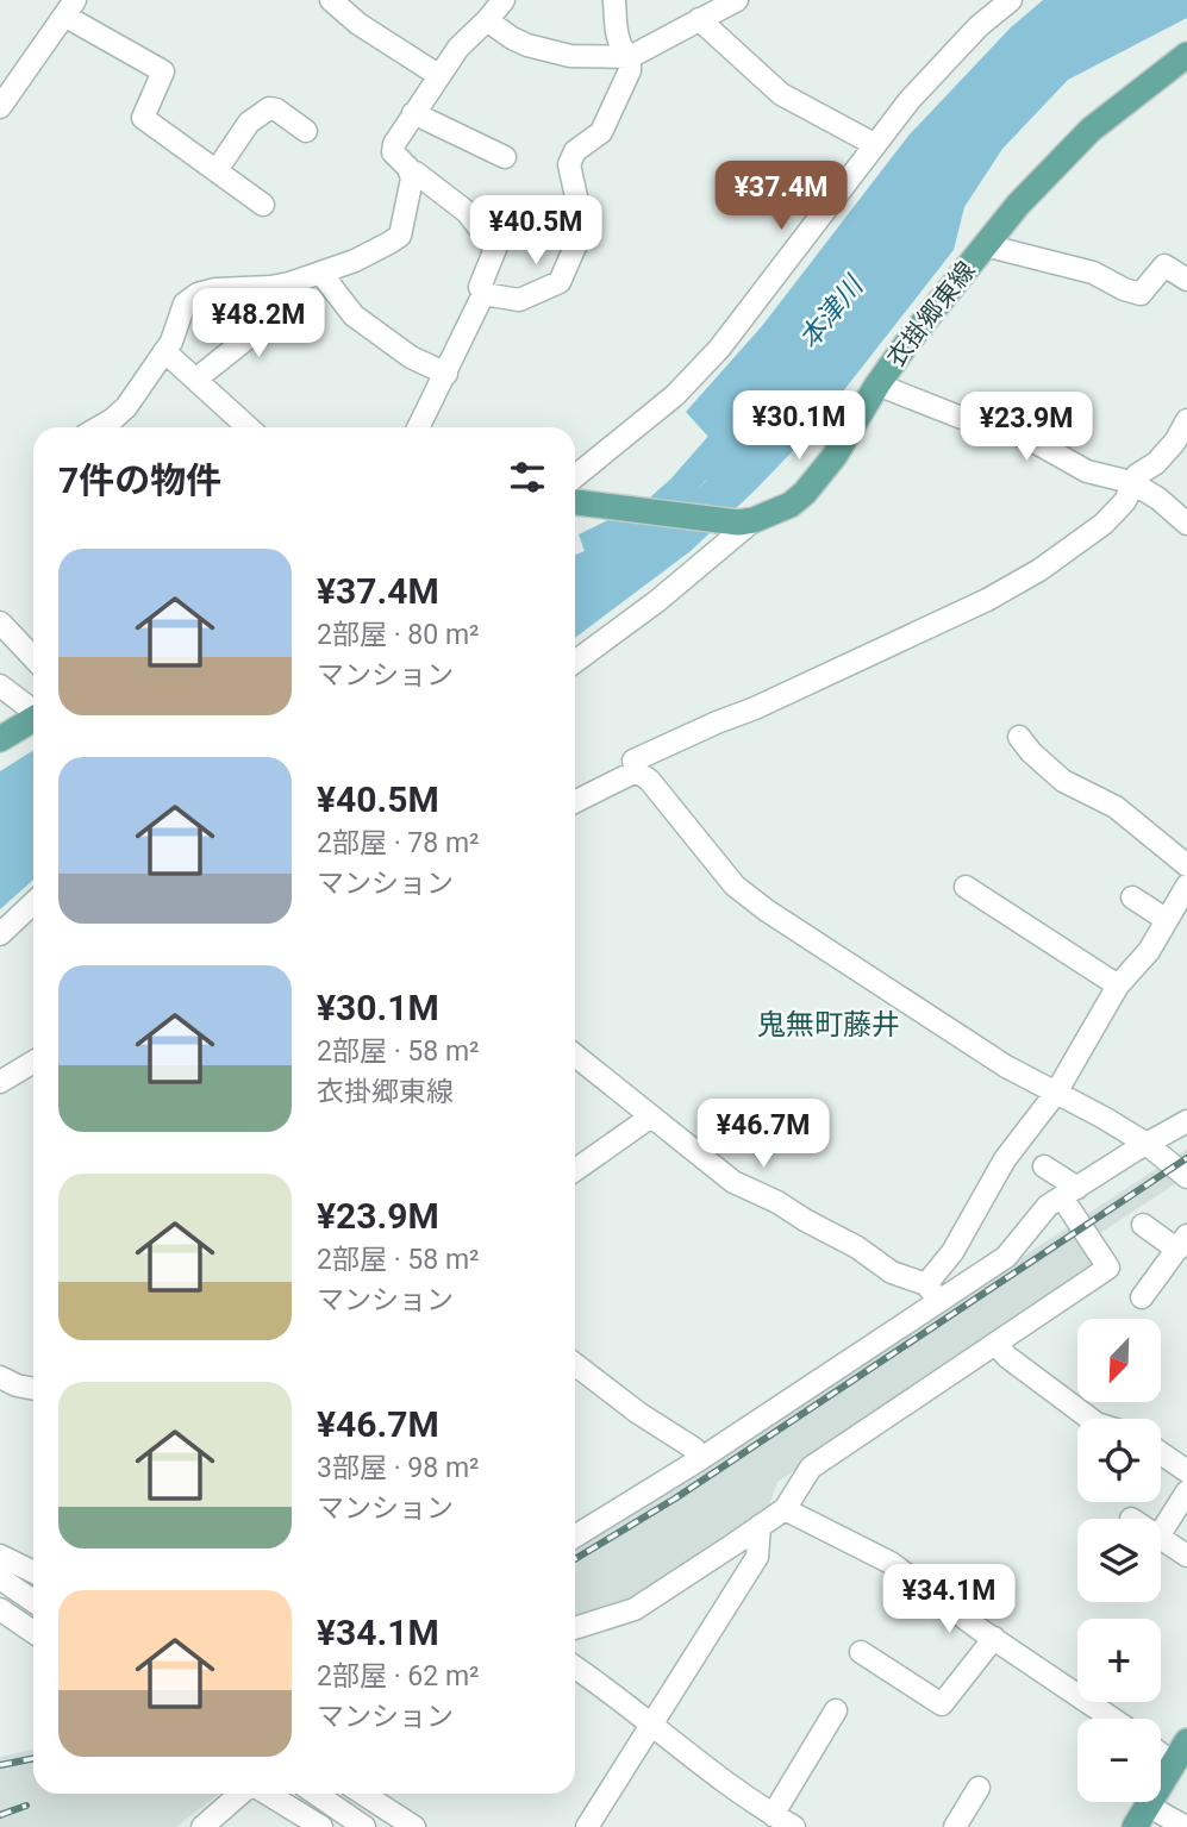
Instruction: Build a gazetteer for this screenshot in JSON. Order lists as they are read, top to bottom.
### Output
{
  "streets": {
    "main road": ["衣掛郷東線"]
  },
  "districts": ["鬼無町藤井"],
  "water": ["本津川"],
  "north": "bottom left",
  "page": {
    "price": [
      "¥37.4M",
      "¥40.5M",
      "¥48.2M",
      "¥30.1M",
      "¥23.9M",
      "¥46.7M",
      "¥34.1M"
    ],
    "heading": "7件の物件",
    "list": [
      {
        "name": "¥37.4M",
        "note": "2部屋 · 80 m² · マンション"
      },
      {
        "name": "¥40.5M",
        "note": "2部屋 · 78 m² · マンション"
      },
      {
        "name": "¥30.1M",
        "note": "2部屋 · 58 m² · 衣掛郷東線"
      },
      {
        "name": "¥23.9M",
        "note": "2部屋 · 58 m² · マンション"
      },
      {
        "name": "¥46.7M",
        "note": "3部屋 · 98 m² · マンション"
      },
      {
        "name": "¥34.1M",
        "note": "2部屋 · 62 m² · マンション"
      }
    ],
    "map_buttons": ["+", "−"]
  }
}
